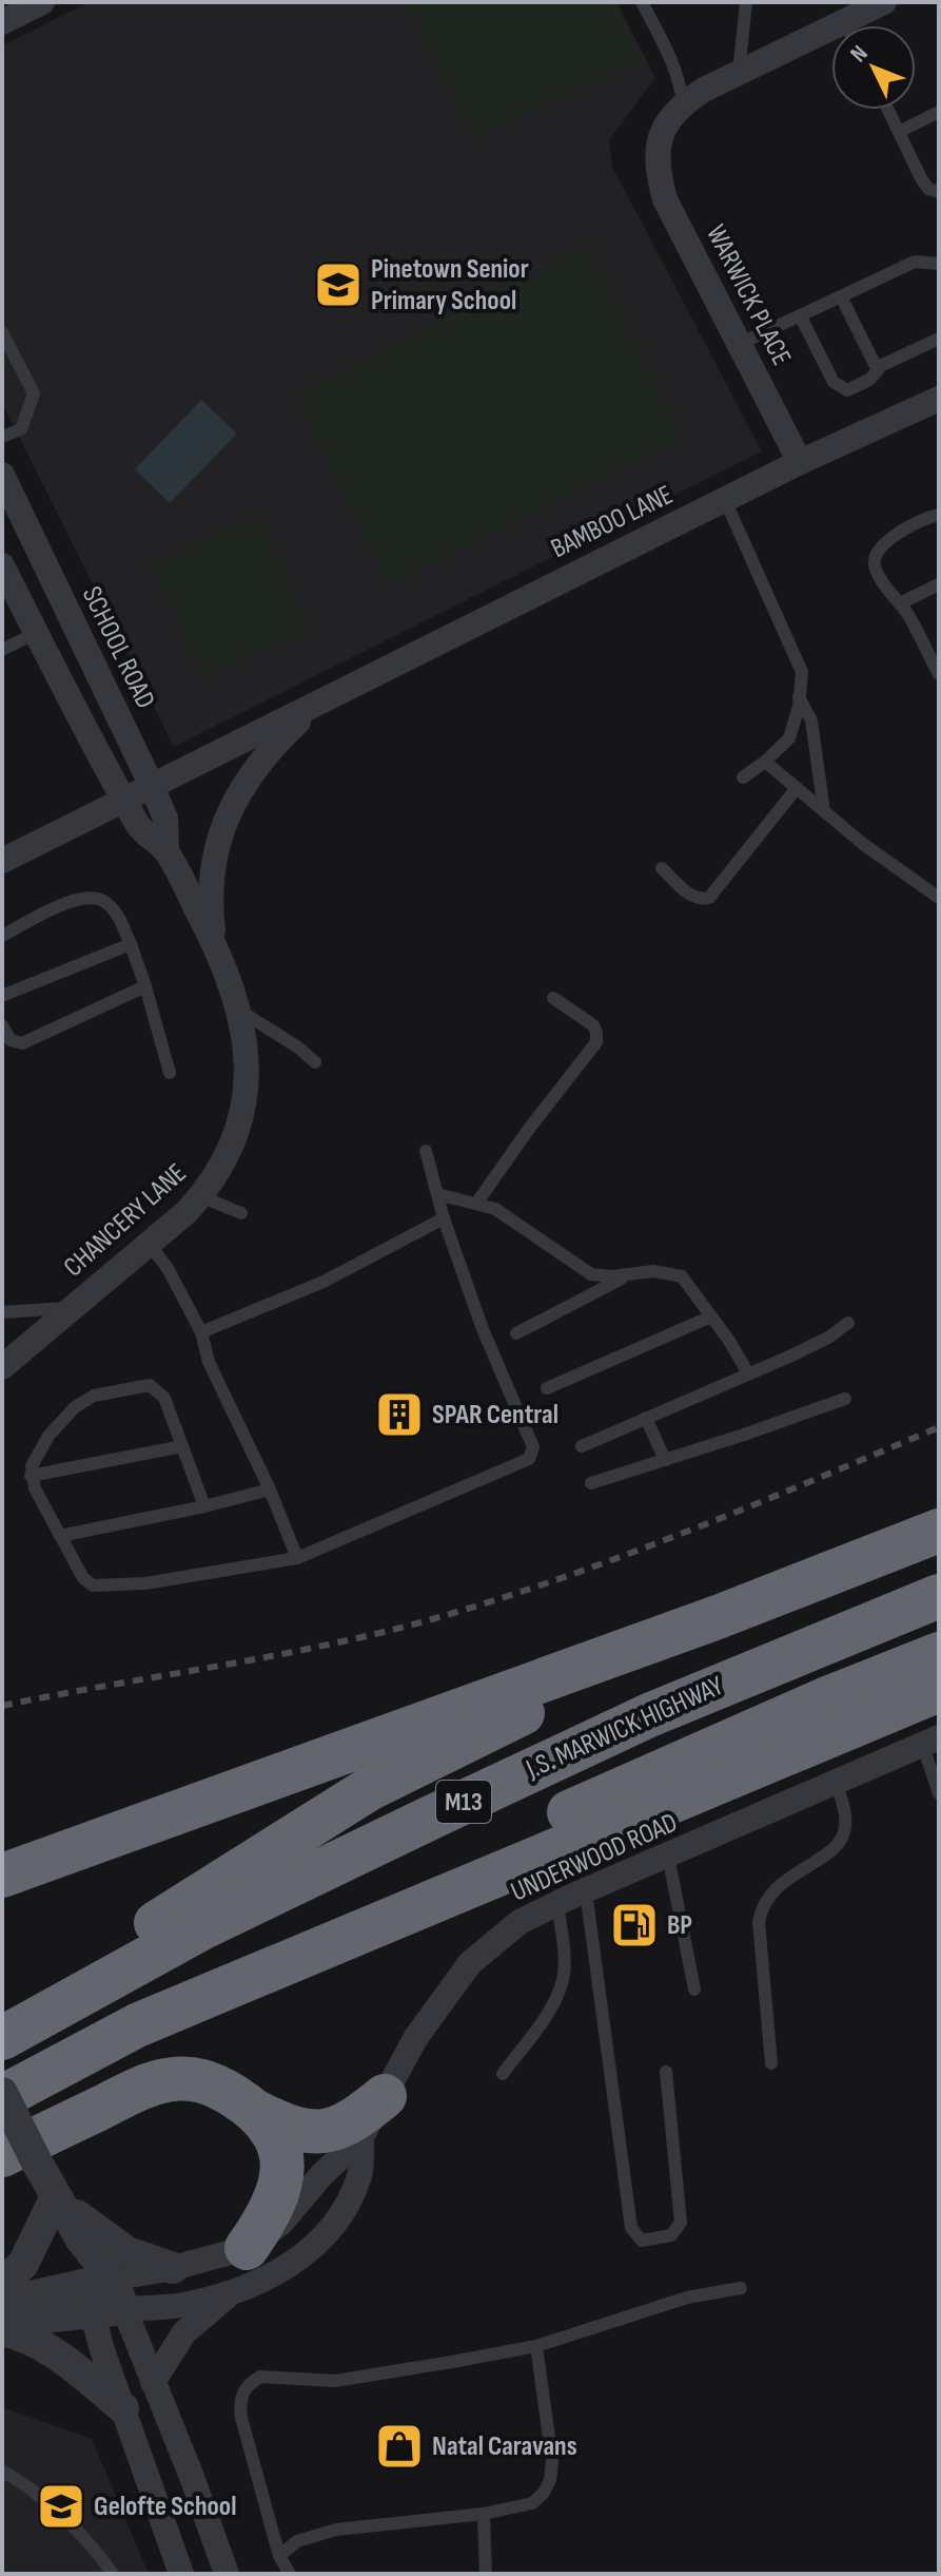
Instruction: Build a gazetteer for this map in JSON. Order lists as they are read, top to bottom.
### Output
{
  "streets": {
    "highway": ["J.S. MARWICK HIGHWAY", "M13"],
    "street": [
      "WARWICK PLACE",
      "BAMBOO LANE",
      "SCHOOL ROAD",
      "CHANCERY LANE",
      "UNDERWOOD ROAD"
    ]
  },
  "crossings": [
    ["WARWICK PLACE", "BAMBOO LANE"],
    ["BAMBOO LANE", "SCHOOL ROAD"],
    ["SCHOOL ROAD", "CHANCERY LANE"],
    ["J.S. MARWICK HIGHWAY", "M13"]
  ],
  "places": {
    "school or university": ["Pinetown Senior Primary School", "Gelofte School"],
    "building": ["SPAR Central"],
    "fuel station": ["BP"],
    "shop": ["Natal Caravans"]
  },
  "north": "top left"
}
